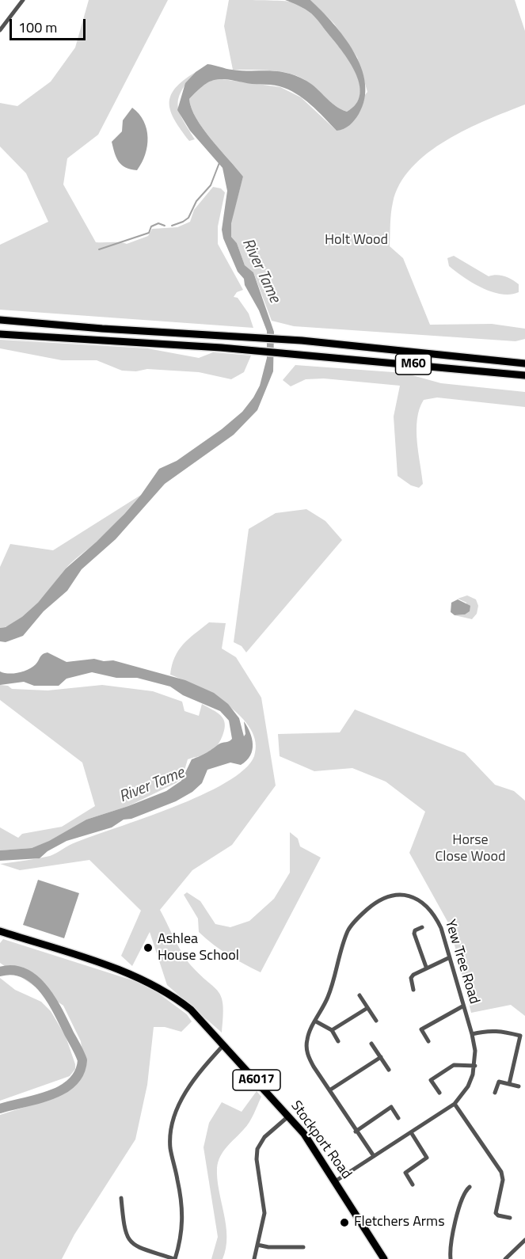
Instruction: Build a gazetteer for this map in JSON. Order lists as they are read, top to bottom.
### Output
{
  "streets": {
    "highway": ["M60", "A6017", "Stockport Road"],
    "street": ["Yew Tree Road"]
  },
  "crossings": [
    ["Yew Tree Road", "Stockport Road"]
  ],
  "water": ["River Tame"],
  "parks": ["Holt Wood", "Horse Close Wood"],
  "places": ["Ashlea House School", "Fletchers Arms"],
  "scale_bar": "100 m"
}
